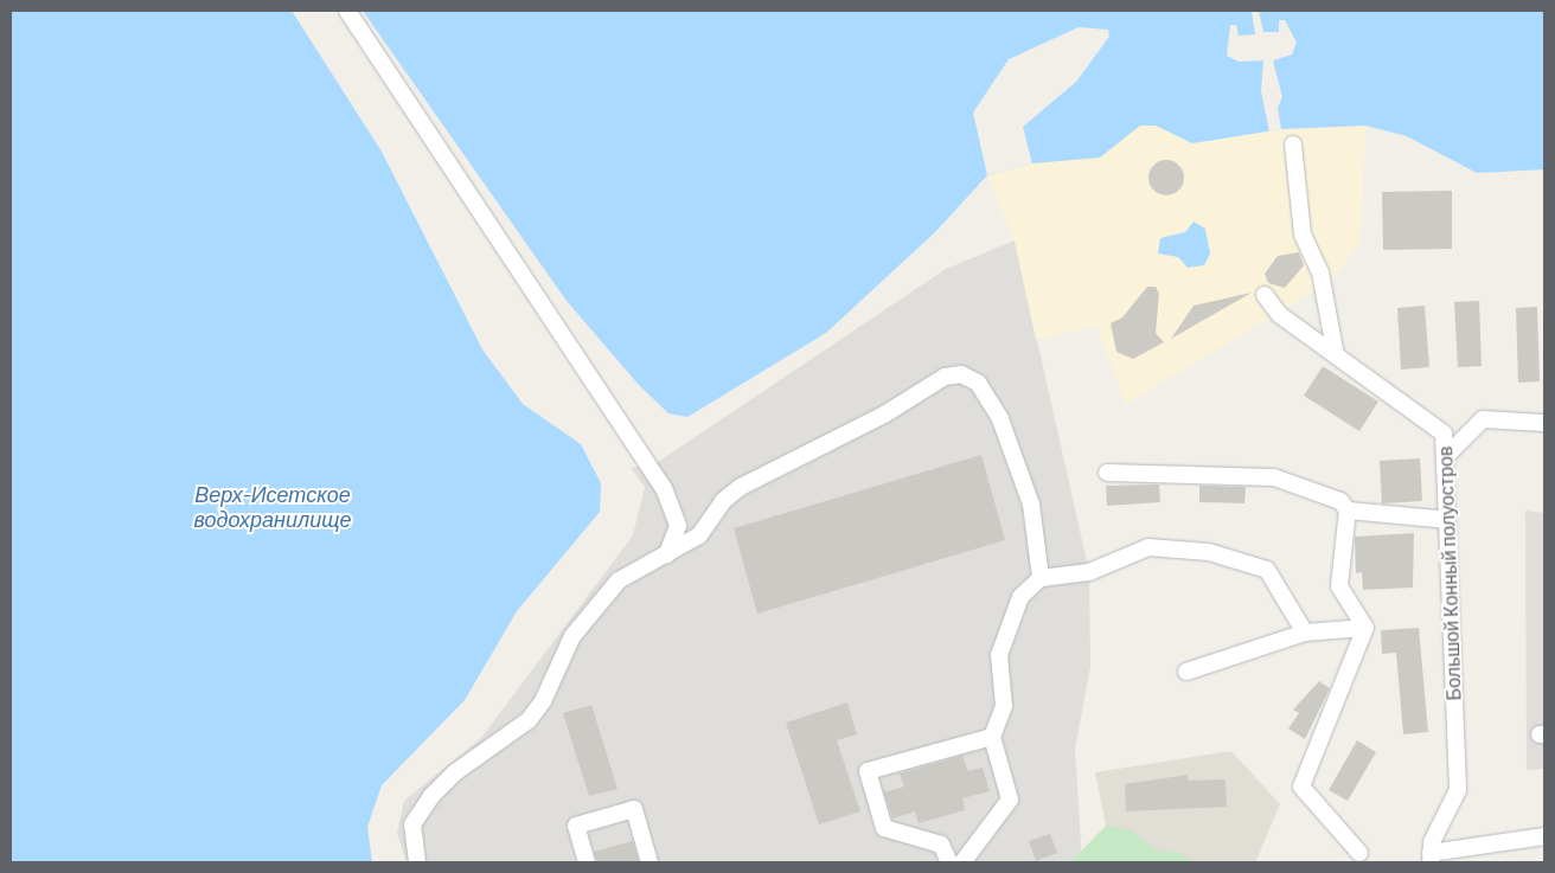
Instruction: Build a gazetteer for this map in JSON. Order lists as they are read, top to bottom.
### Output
{
  "streets": {
    "street": ["Большой Конный полуостров"]
  },
  "water": ["Верх-Исетское водохранилище"]
}
